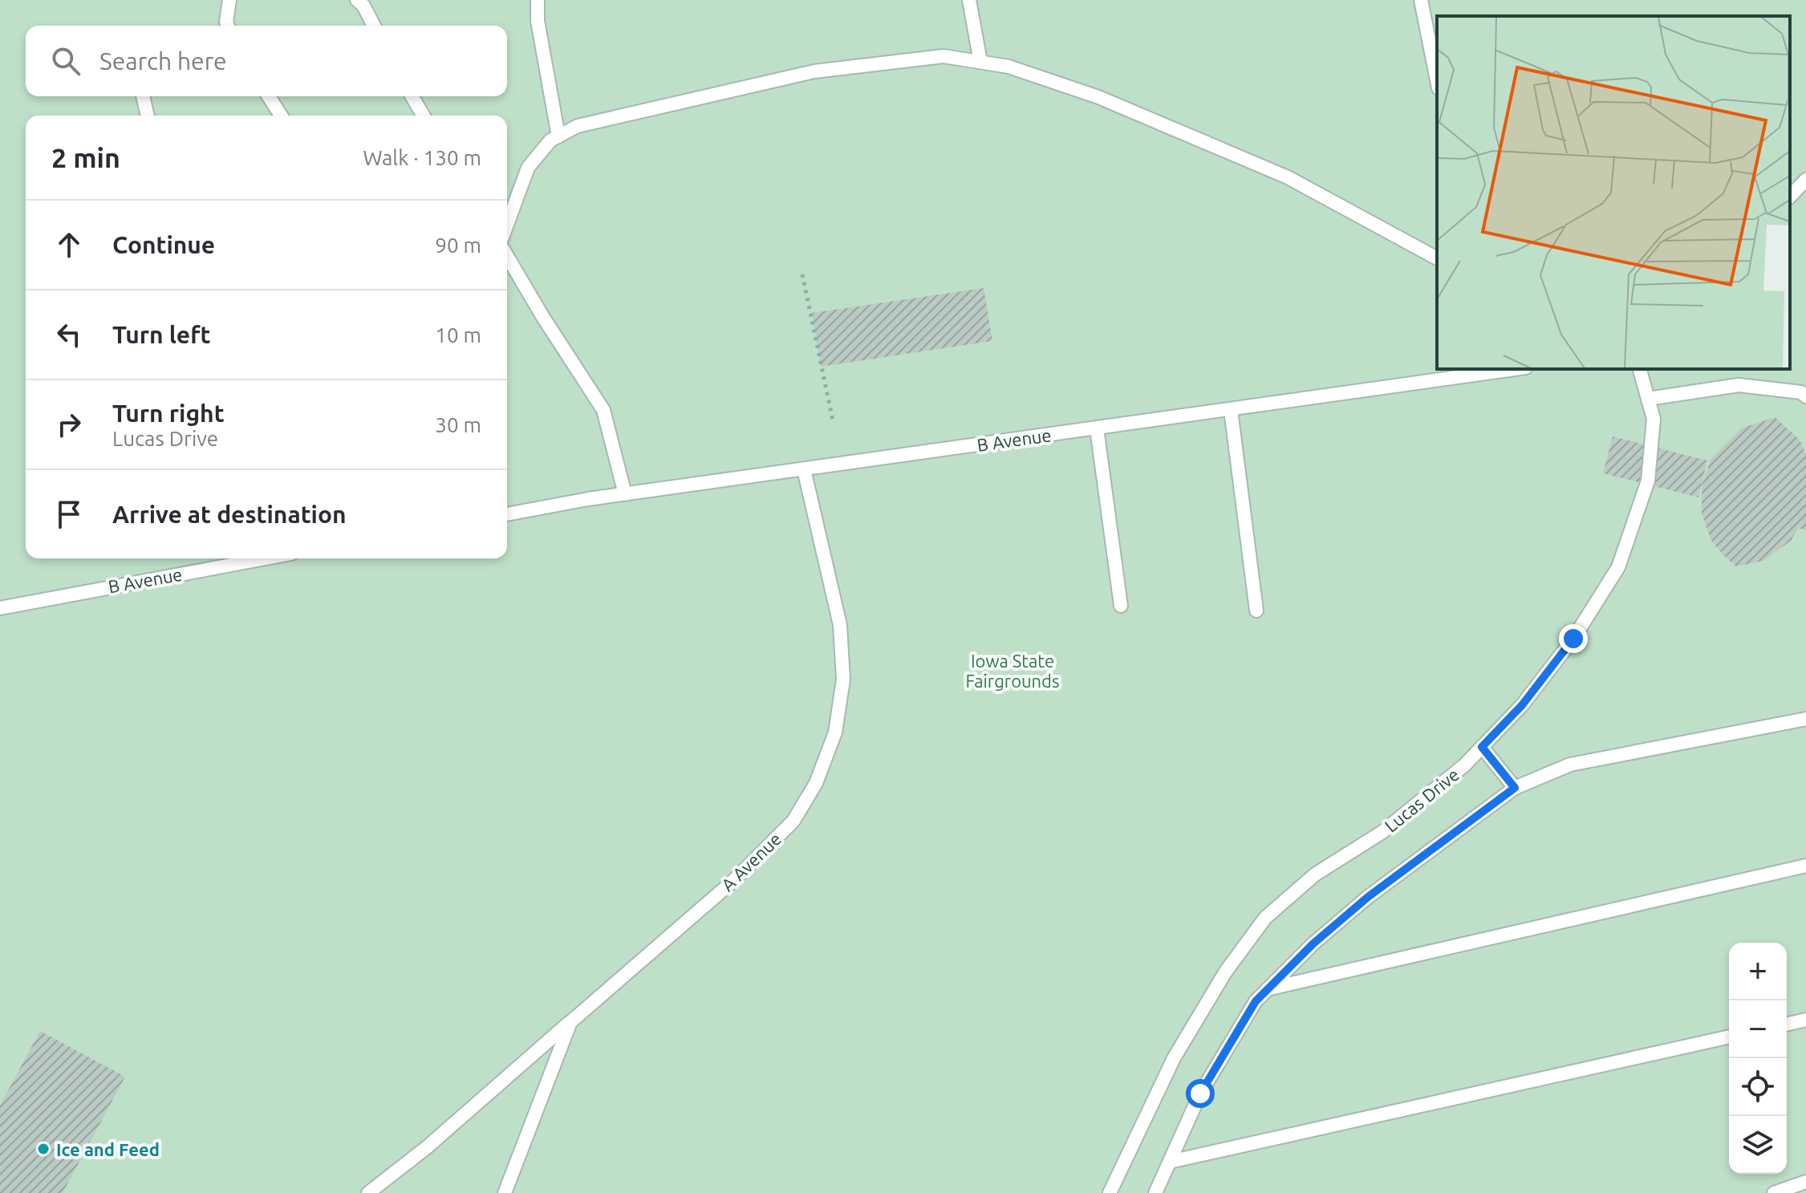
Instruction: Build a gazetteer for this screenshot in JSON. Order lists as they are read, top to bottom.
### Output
{
  "streets": {
    "lane": ["B Avenue", "Lucas Drive", "A Avenue"]
  },
  "crossings": [
    ["B Avenue", "A Avenue"]
  ],
  "parks": ["Iowa State Fairgrounds"],
  "places": ["Ice and Feed"],
  "page": {
    "search": "Search here",
    "heading": ["2 min", "Walk · 130 m"],
    "list": [
      ["Continue", "90 m"],
      ["Turn left", "10 m"],
      ["Turn right", "Lucas Drive", "30 m"],
      "Arrive at destination"
    ],
    "map_buttons": ["+", "−"]
  }
}
